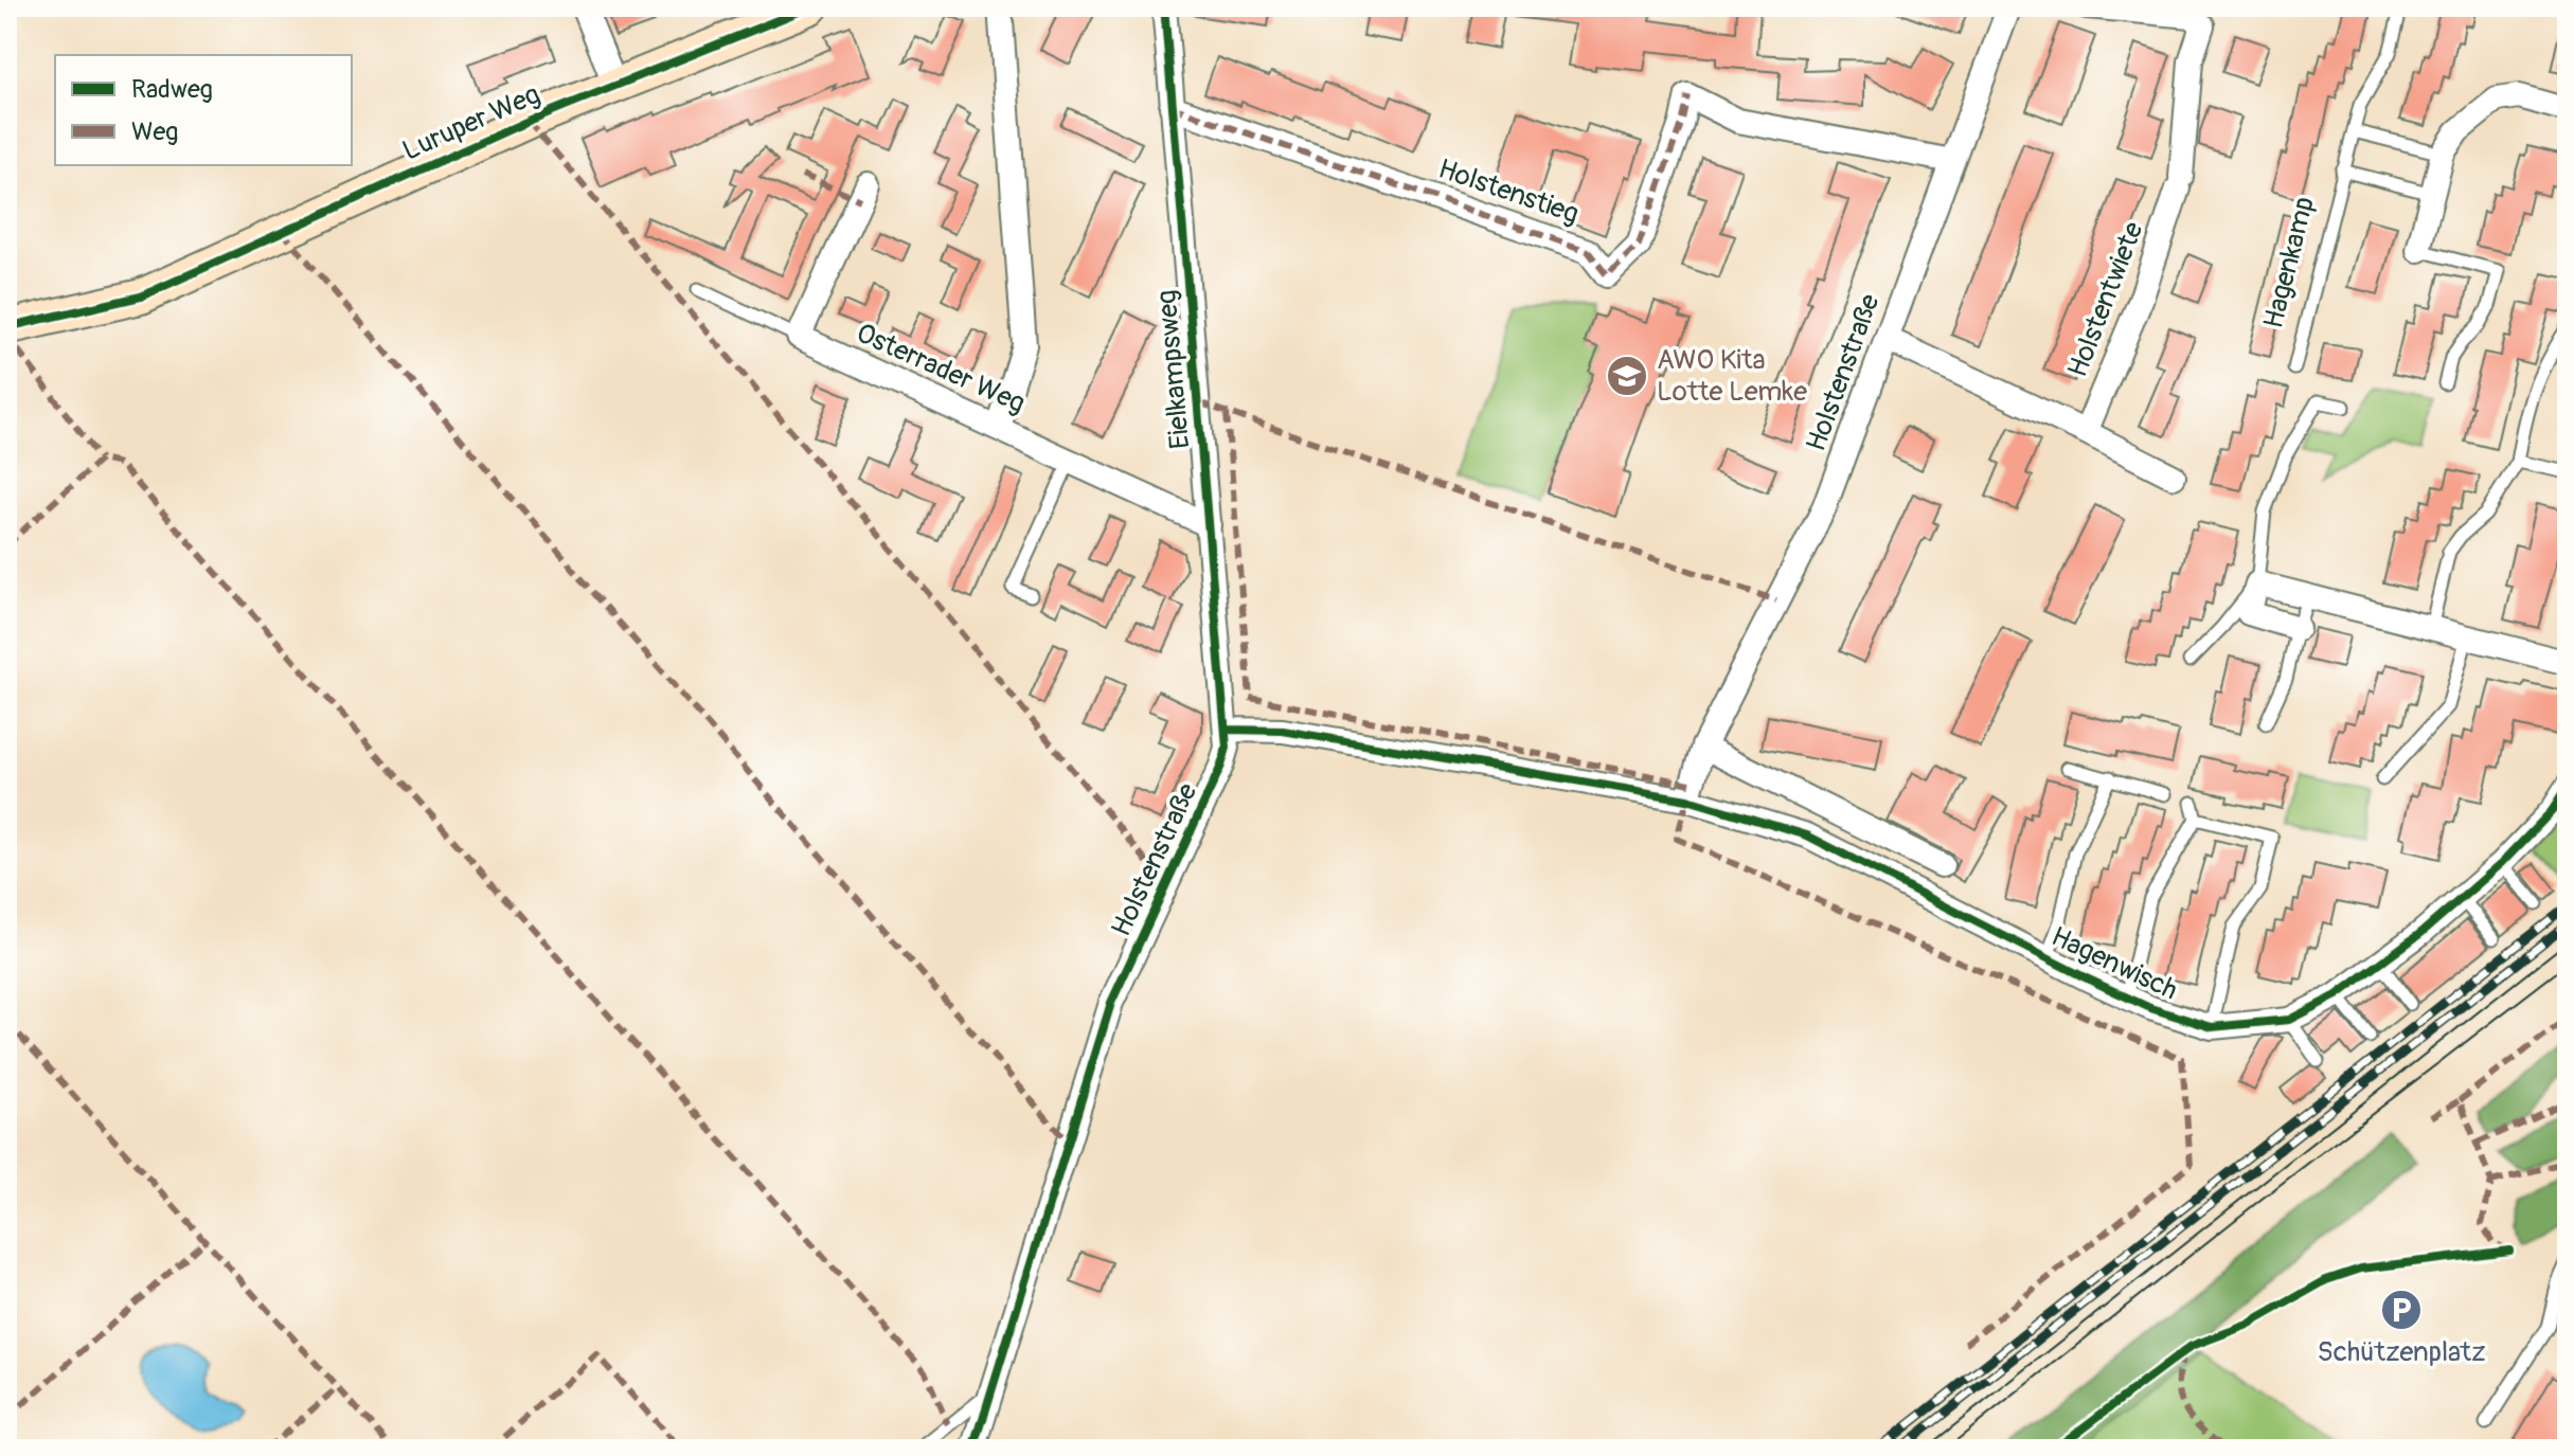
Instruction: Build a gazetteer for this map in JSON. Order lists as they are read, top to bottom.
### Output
{
  "streets": {
    "street": [
      "Luruper Weg",
      "Holstenstieg",
      "Holstentwiete",
      "Osterrader Weg",
      "Eielkampsweg",
      "Holstenstraße",
      "Hagenwisch"
    ],
    "lane": ["Hagenkamp"]
  },
  "crossings": [
    ["Holstenstieg", "Eielkampsweg"],
    ["Holstenstieg", "Holstenstraße"],
    ["Osterrader Weg", "Eielkampsweg"],
    ["Eielkampsweg", "Holstenstraße"],
    ["Holstenstraße", "Hagenwisch"]
  ],
  "places": {
    "school or university": ["AWO Kita Lotte Lemke"],
    "parking": ["Schützenplatz"]
  },
  "legend": ["Radweg", "Weg"]
}
